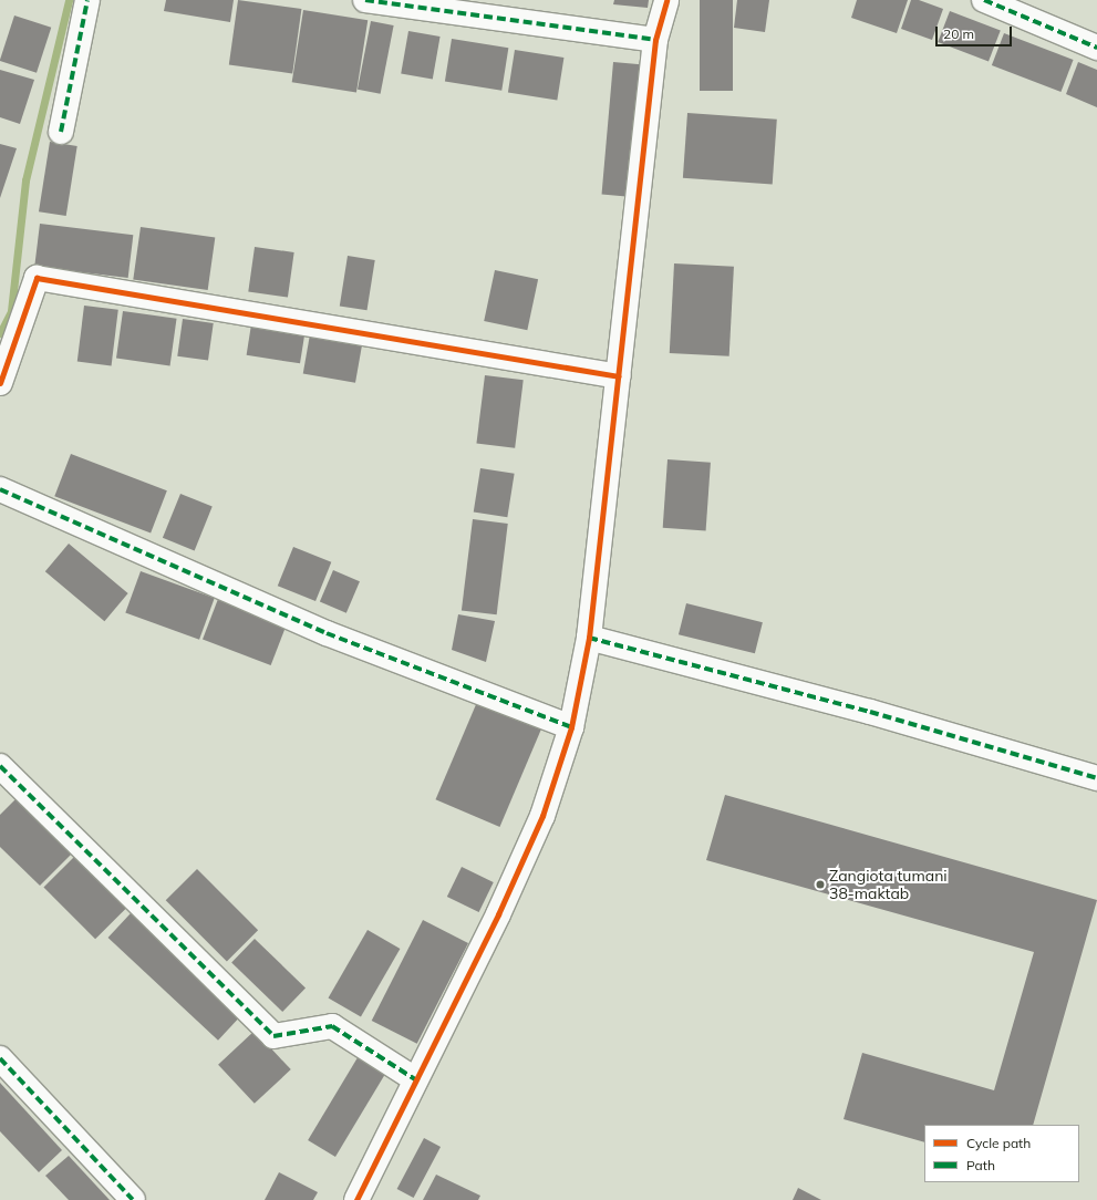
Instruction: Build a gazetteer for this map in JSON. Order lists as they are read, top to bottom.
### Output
{
  "places": ["Zangiota tumani 38-maktab"],
  "legend": ["Cycle path", "Path"],
  "scale_bar": "20 m"
}
